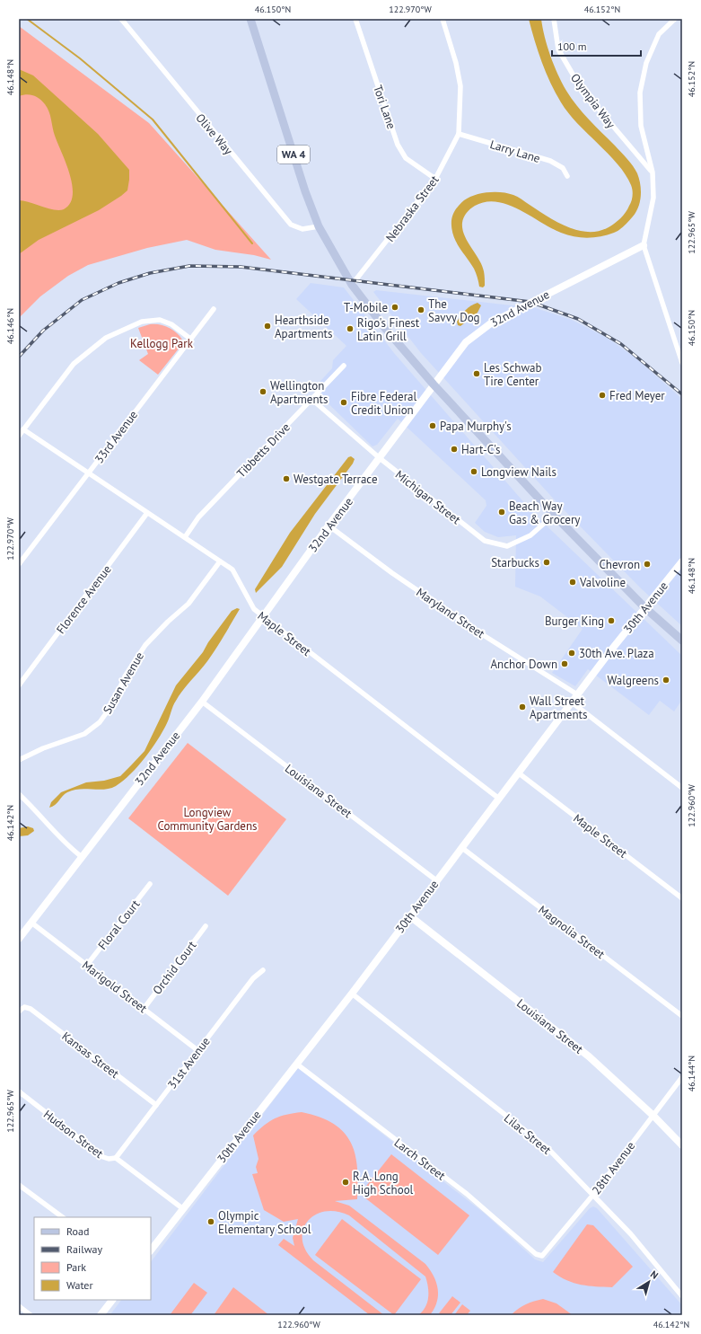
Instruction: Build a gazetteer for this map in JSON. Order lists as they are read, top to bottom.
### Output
{
  "streets": {
    "main road": ["WA 4"],
    "street": [
      "Olympia Way",
      "Tori Lane",
      "Olive Way",
      "Larry Lane",
      "Nebraska Street",
      "32nd Avenue",
      "33rd Avenue",
      "Tibbetts Drive",
      "Michigan Street",
      "Florence Avenue",
      "30th Avenue",
      "Maryland Street",
      "Maple Street",
      "Susan Avenue",
      "Louisiana Street",
      "Floral Court",
      "Magnolia Street",
      "Orchid Court",
      "Marigold Street",
      "Kansas Street",
      "31st Avenue",
      "Hudson Street",
      "Lilac Street",
      "Larch Street",
      "28th Avenue"
    ]
  },
  "crossings": [
    ["Tori Lane", "Nebraska Street"],
    ["Olive Way", "WA 4"],
    ["Larry Lane", "Nebraska Street"],
    ["WA 4", "Nebraska Street"],
    ["WA 4", "32nd Avenue"],
    ["WA 4", "Michigan Street"],
    ["WA 4", "30th Avenue"],
    ["32nd Avenue", "Michigan Street"],
    ["32nd Avenue", "Maryland Street"],
    ["32nd Avenue", "Maple Street"],
    ["32nd Avenue", "Louisiana Street"],
    ["32nd Avenue", "Marigold Street"],
    ["33rd Avenue", "Maple Street"],
    ["Tibbetts Drive", "Michigan Street"],
    ["Tibbetts Drive", "Maple Street"],
    ["Florence Avenue", "Maple Street"],
    ["30th Avenue", "Maryland Street"],
    ["30th Avenue", "Maple Street"],
    ["30th Avenue", "Louisiana Street"],
    ["30th Avenue", "Magnolia Street"],
    ["30th Avenue", "Hudson Street"],
    ["30th Avenue", "Lilac Street"],
    ["30th Avenue", "Larch Street"],
    ["Maple Street", "Susan Avenue"],
    ["Louisiana Street", "28th Avenue"],
    ["Floral Court", "Marigold Street"],
    ["Orchid Court", "Marigold Street"],
    ["Marigold Street", "31st Avenue"],
    ["Kansas Street", "31st Avenue"],
    ["31st Avenue", "Hudson Street"],
    ["Lilac Street", "28th Avenue"],
    ["Larch Street", "28th Avenue"]
  ],
  "parks": ["Kellogg Park", "Longview Community Gardens"],
  "places": [
    "T-Mobile",
    "The Savvy Dog",
    "Hearthside Apartments",
    "Rigo's Finest Latin Grill",
    "Les Schwab Tire Center",
    "Wellington Apartments",
    "Fred Meyer",
    "Fibre Federal Credit Union",
    "Papa Murphy's",
    "Hart-C's",
    "Longview Nails",
    "Westgate Terrace",
    "Beach Way Gas & Grocery",
    "Starbucks",
    "Chevron",
    "Valvoline",
    "Burger King",
    "30th Ave. Plaza",
    "Anchor Down",
    "Walgreens",
    "Wall Street Apartments",
    "R.A. Long High School",
    "Olympic Elementary School"
  ],
  "legend": [
    "Road",
    "Railway",
    "Park",
    "Water"
  ],
  "scale_bar": "100 m",
  "north": "top right",
  "coordinates": [
    "46.150°N",
    "122.970°W",
    "46.152°N",
    "46.148°N",
    "122.965°W",
    "46.146°N",
    "122.960°W",
    "46.142°N",
    "46.144°N"
  ]
}
